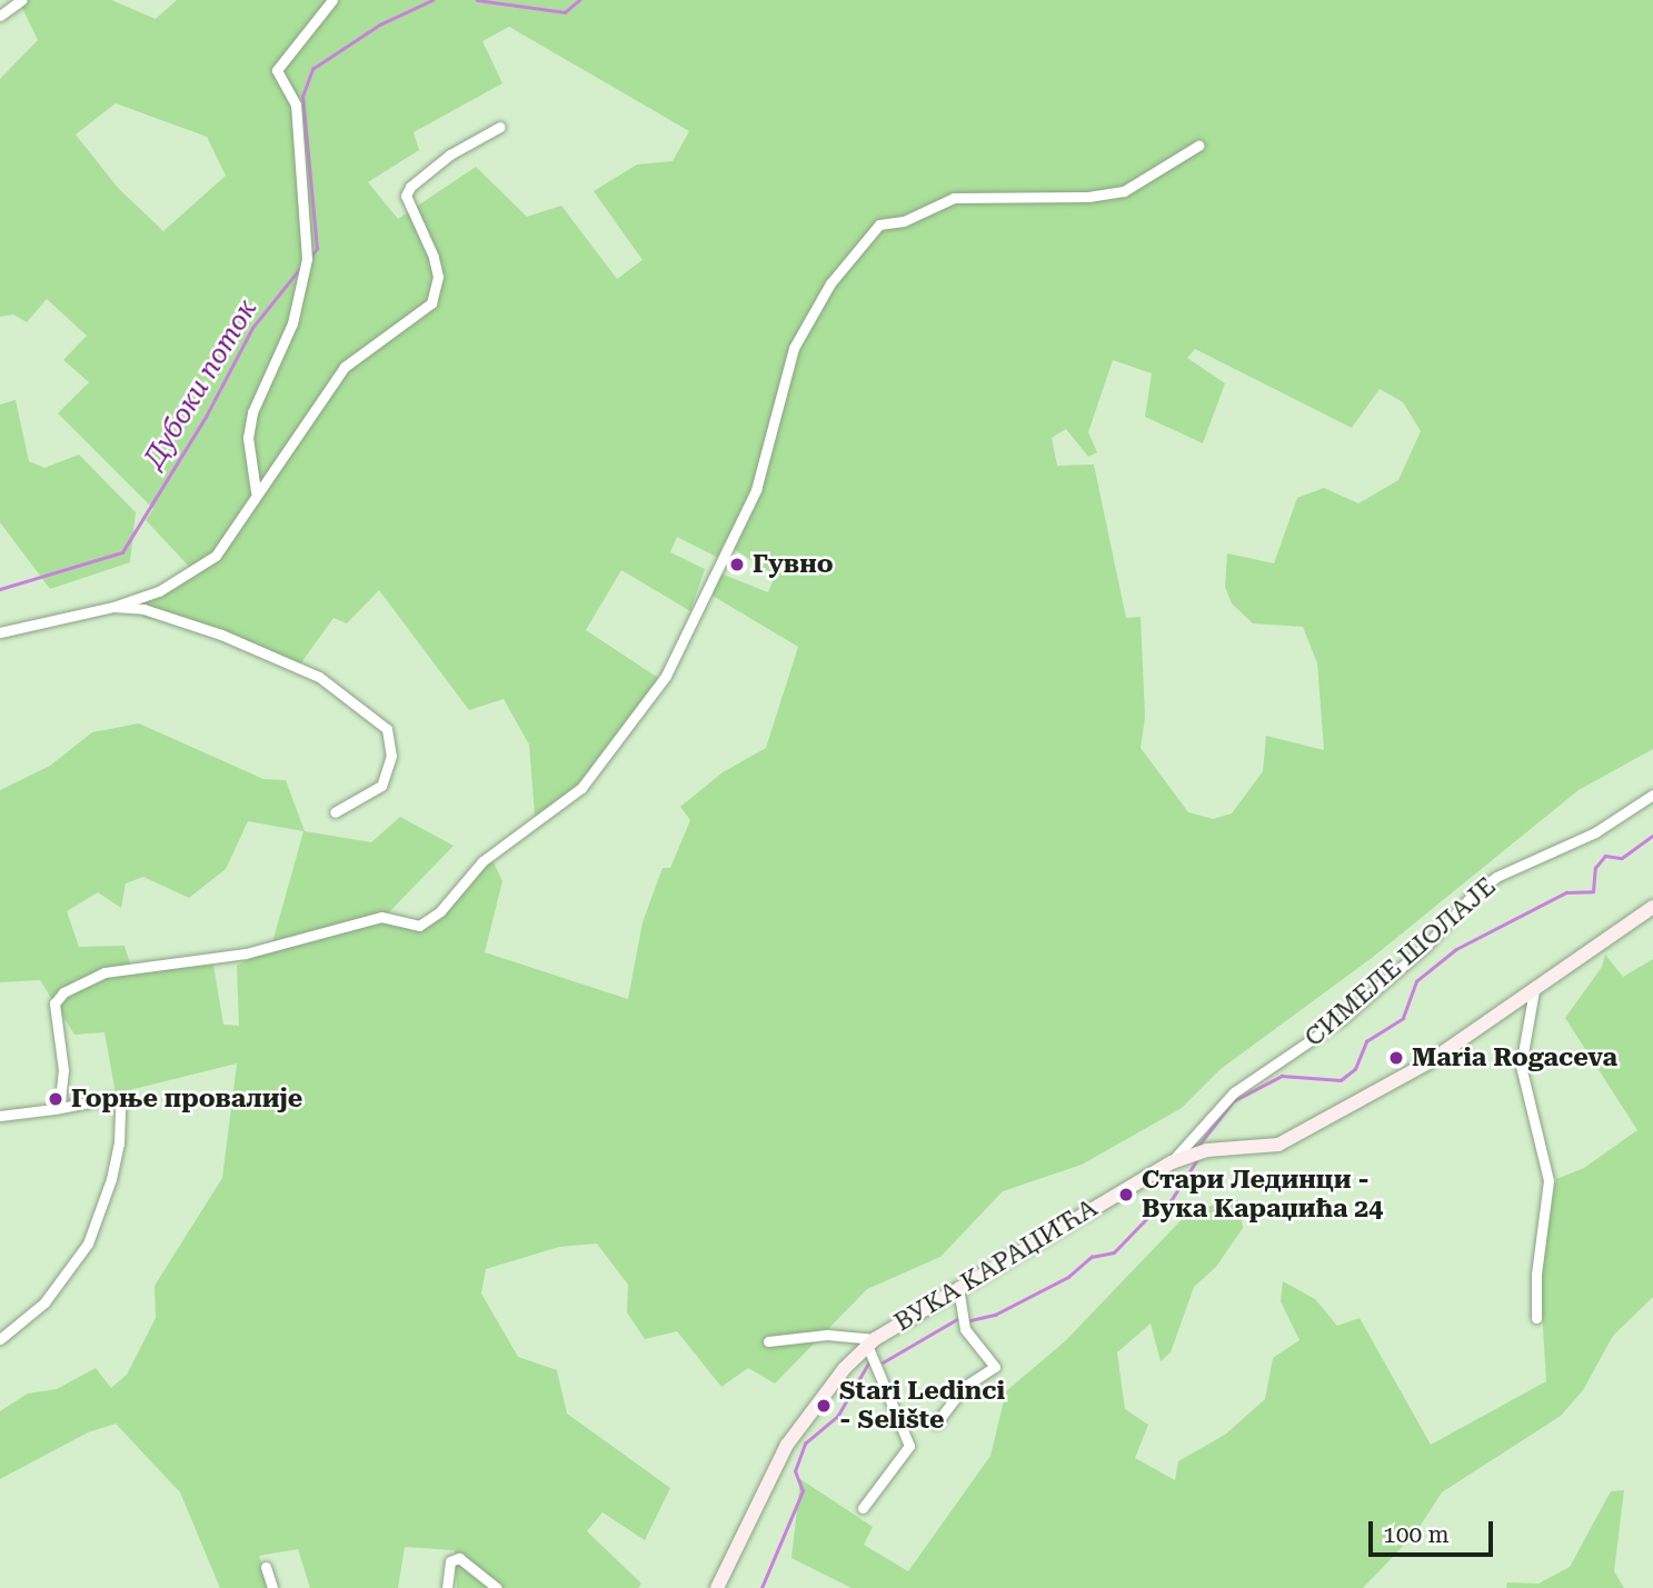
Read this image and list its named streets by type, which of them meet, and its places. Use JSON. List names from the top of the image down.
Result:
{
  "streets": {
    "street": ["СИМЕЛЕ ШОЛАЈЕ", "ВУКА КАРАЏИЋА"]
  },
  "crossings": [
    ["СИМЕЛЕ ШОЛАЈЕ", "ВУКА КАРАЏИЋА"]
  ],
  "water": ["Дубоки поток"],
  "places": [
    "Гувно",
    "Maria Rogaceva",
    "Горње провалије",
    "Стари Лединци - Вука Караџића 24",
    "Stari Ledinci - Selište"
  ],
  "scale_bar": "100 m"
}
